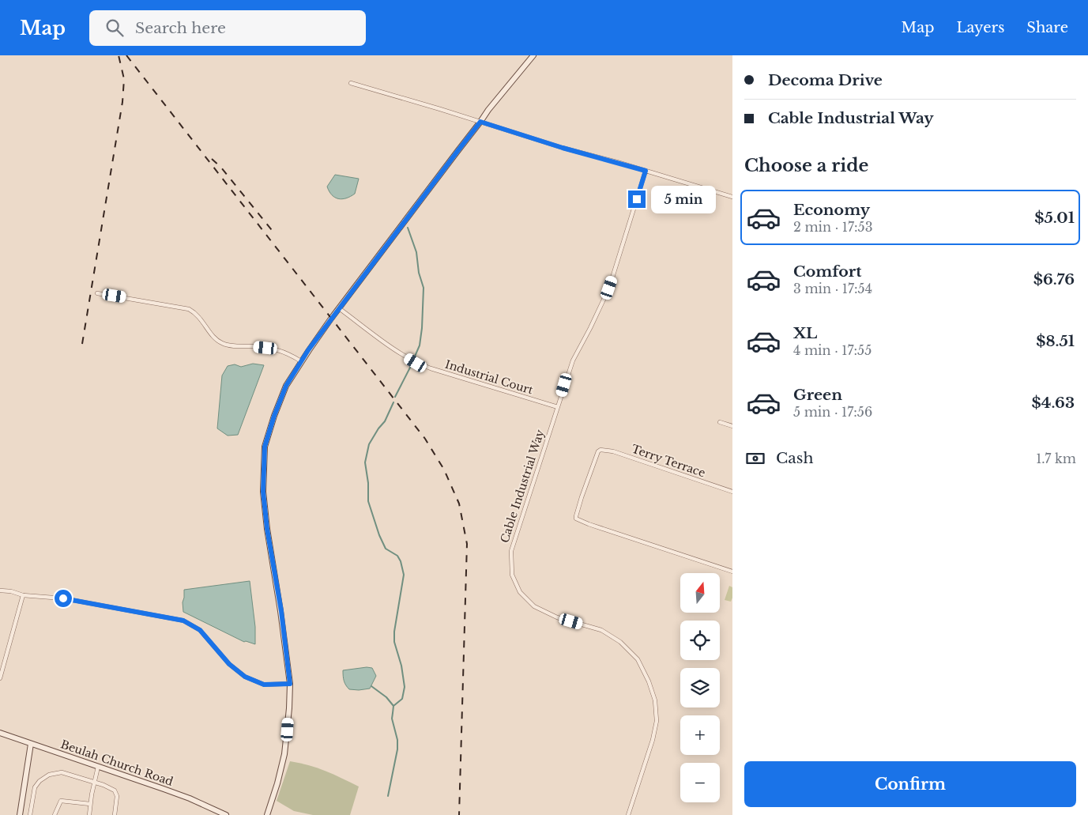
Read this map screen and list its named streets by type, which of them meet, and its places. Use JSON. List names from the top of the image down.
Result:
{
  "streets": {
    "main road": ["Beulah Church Road"],
    "street": ["Industrial Court", "Terry Terrace", "Cable Industrial Way"]
  },
  "crossings": [
    ["Industrial Court", "Cable Industrial Way"]
  ],
  "north": "top",
  "page": {
    "header": "Map",
    "search": "Search here",
    "nav": ["Map", "Layers", "Share"],
    "banner": ["Decoma Drive", "Cable Industrial Way"],
    "heading": "Choose a ride",
    "bubble": "5 min",
    "list": [
      {
        "name": "Economy",
        "note": "2 min · 17:53",
        "value": "$5.01"
      },
      {
        "name": "Comfort",
        "note": "3 min · 17:54",
        "value": "$6.76"
      },
      {
        "name": "XL",
        "note": "4 min · 17:55",
        "value": "$8.51"
      },
      {
        "name": "Green",
        "note": "5 min · 17:56",
        "value": "$4.63"
      }
    ],
    "pay": ["Cash", "1.7 km"],
    "map_buttons": ["+", "−"],
    "buttons": "Confirm"
  }
}
